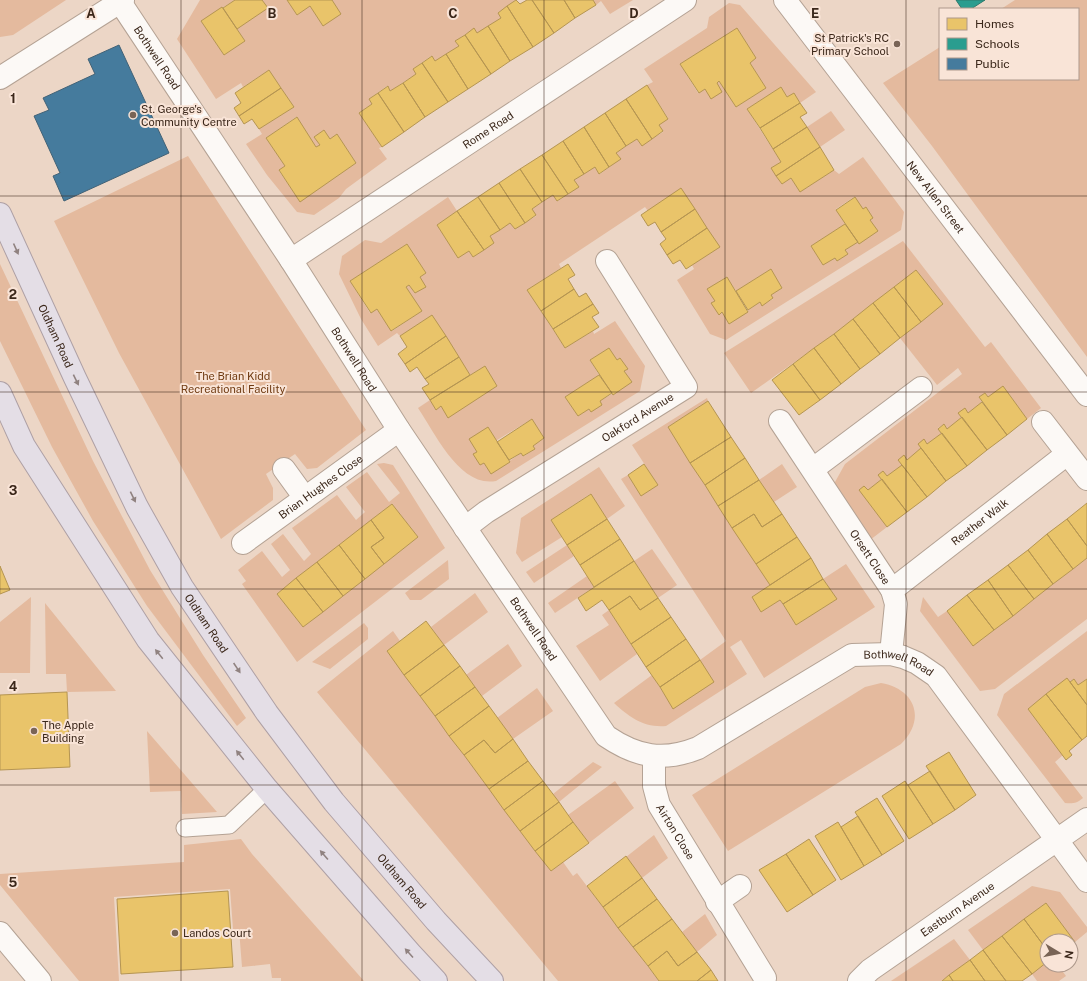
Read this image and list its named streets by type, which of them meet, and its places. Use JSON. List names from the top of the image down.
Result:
{
  "streets": {
    "highway": ["Oldham Road"],
    "street": [
      "Bothwell Road",
      "Rome Road",
      "New Allen Street",
      "Oakford Avenue",
      "Brian Hughes Close",
      "Reather Walk",
      "Orsett Close",
      "Airton Close",
      "Eastburn Avenue"
    ]
  },
  "crossings": [
    ["Bothwell Road", "Rome Road"],
    ["Bothwell Road", "Oakford Avenue"],
    ["Bothwell Road", "Brian Hughes Close"],
    ["Bothwell Road", "Orsett Close"],
    ["Bothwell Road", "Airton Close"],
    ["Bothwell Road", "Eastburn Avenue"],
    ["Reather Walk", "Orsett Close"]
  ],
  "parks": ["The Brian Kidd Recreational Facility"],
  "places": [
    "St Patrick's RC Primary School",
    "St. George's Community Centre",
    "The Apple Building",
    "Landos Court"
  ],
  "legend": ["Homes", "Schools", "Public"],
  "north": "right",
  "grid": {
    "columns": [
      "A",
      "B",
      "C",
      "D",
      "E"
    ],
    "rows": [
      "1",
      "2",
      "3",
      "4",
      "5"
    ]
  }
}
